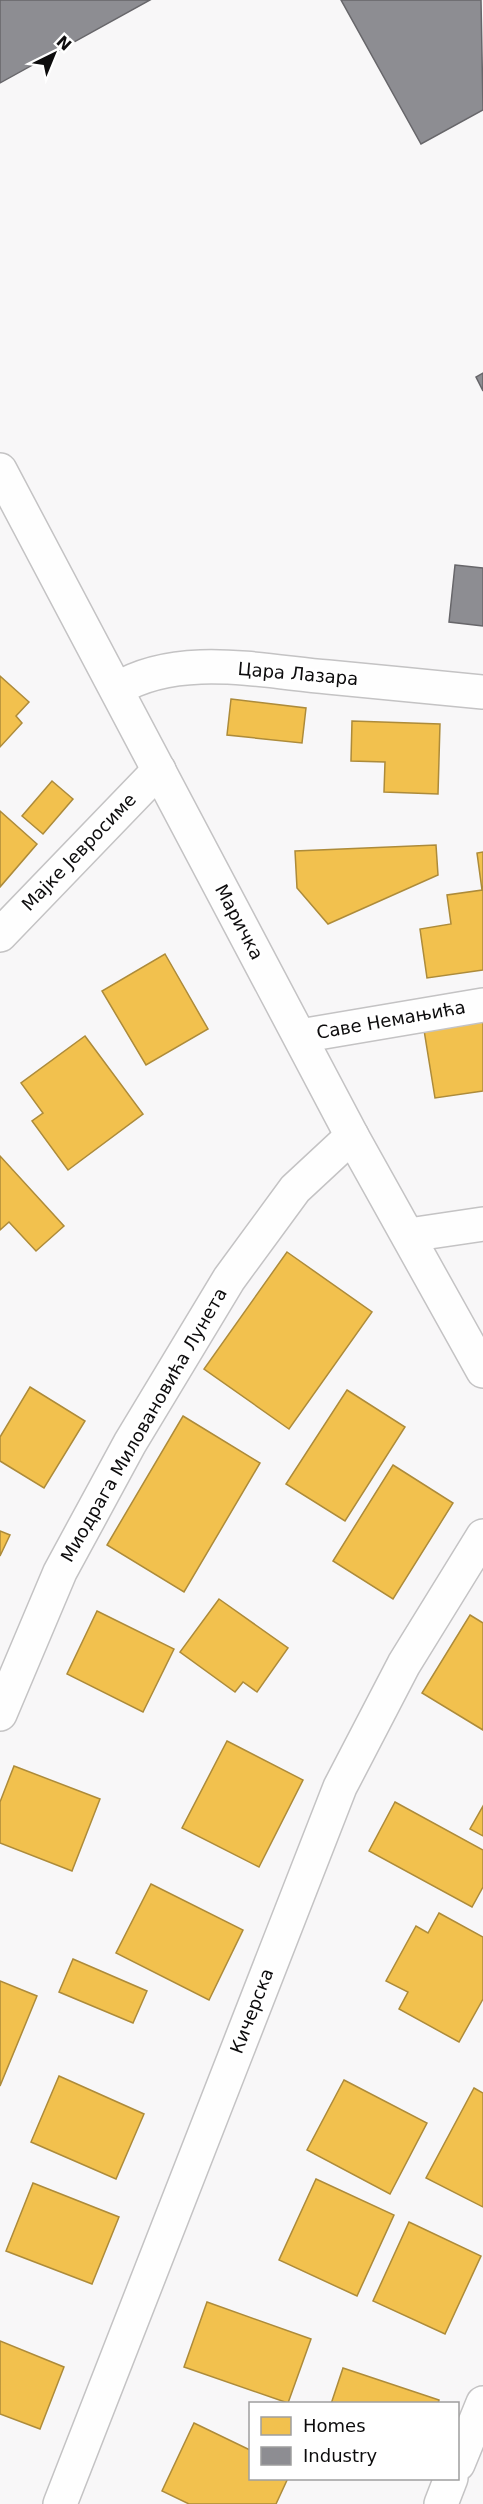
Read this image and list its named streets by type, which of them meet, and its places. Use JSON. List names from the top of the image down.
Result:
{
  "streets": {
    "street": [
      "Цара Лазара",
      "Мајке Јевросиме",
      "Маричка",
      "Саве Немањића",
      "Миодрага Миловановића Лунета",
      "Кичерска"
    ]
  },
  "crossings": [
    ["Цара Лазара", "Маричка"],
    ["Мајке Јевросиме", "Маричка"],
    ["Маричка", "Саве Немањића"],
    ["Маричка", "Миодрага Миловановића Лунета"]
  ],
  "legend": ["Homes", "Industry"],
  "north": "top right"
}
